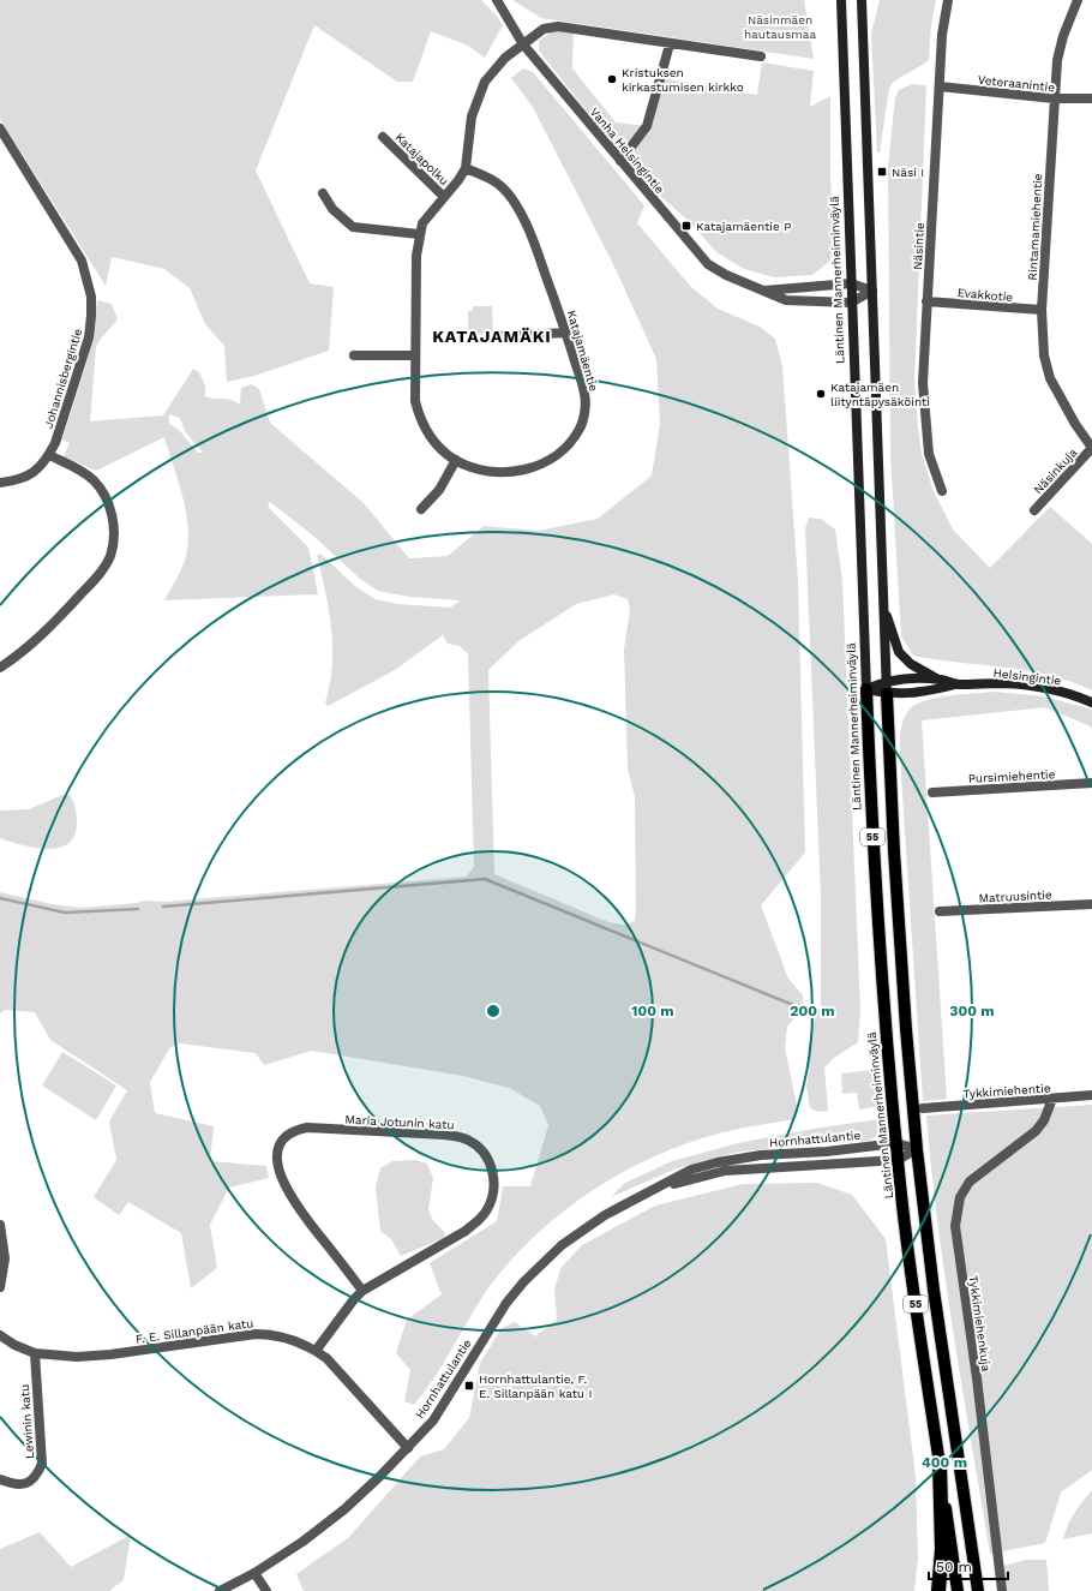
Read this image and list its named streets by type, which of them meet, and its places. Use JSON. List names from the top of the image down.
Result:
{
  "streets": {
    "main road": ["Läntinen Mannerheiminväylä", "Helsingintie", "55"],
    "street": [
      "Veteraanintie",
      "Vanha Helsingintie",
      "Katajapolku",
      "Rintamamiehentie",
      "Näsintie",
      "Evakkotie",
      "Katajamäentie",
      "Johannisbergintie",
      "Näsinkuja",
      "Pursimiehentie",
      "Matruusintie",
      "Tykkimiehentie",
      "Maria Jotunin katu",
      "Hornhattulantie",
      "Tykkimiehenkuja",
      "F. E. Sillanpään katu",
      "Lewinin katu"
    ]
  },
  "crossings": [
    ["Veteraanintie", "Rintamamiehentie"],
    ["Veteraanintie", "Näsintie"],
    ["Vanha Helsingintie", "Läntinen Mannerheiminväylä"],
    ["Vanha Helsingintie", "Katajamäentie"],
    ["Katajapolku", "Katajamäentie"],
    ["Rintamamiehentie", "Evakkotie"],
    ["Rintamamiehentie", "Näsinkuja"],
    ["Näsintie", "Evakkotie"],
    ["Läntinen Mannerheiminväylä", "Helsingintie"],
    ["Läntinen Mannerheiminväylä", "Hornhattulantie"],
    ["Helsingintie", "55"],
    ["55", "Hornhattulantie"],
    ["Tykkimiehentie", "Tykkimiehenkuja"],
    ["Maria Jotunin katu", "F. E. Sillanpään katu"],
    ["Hornhattulantie", "F. E. Sillanpään katu"],
    ["F. E. Sillanpään katu", "Lewinin katu"]
  ],
  "districts": ["KATAJAMÄKI"],
  "parks": ["Näsinmäen hautausmaa"],
  "places": {
    "other": ["Kristuksen kirkastumisen kirkko", "Katajamäen liityntäpysäköinti"],
    "transit": ["Näsi I", "Katajamäentie P", "Hornhattulantie, F. E. Sillanpään katu I"]
  },
  "scale_bar": "50 m",
  "rings": [
    "100 m",
    "200 m",
    "300 m",
    "400 m"
  ]
}
